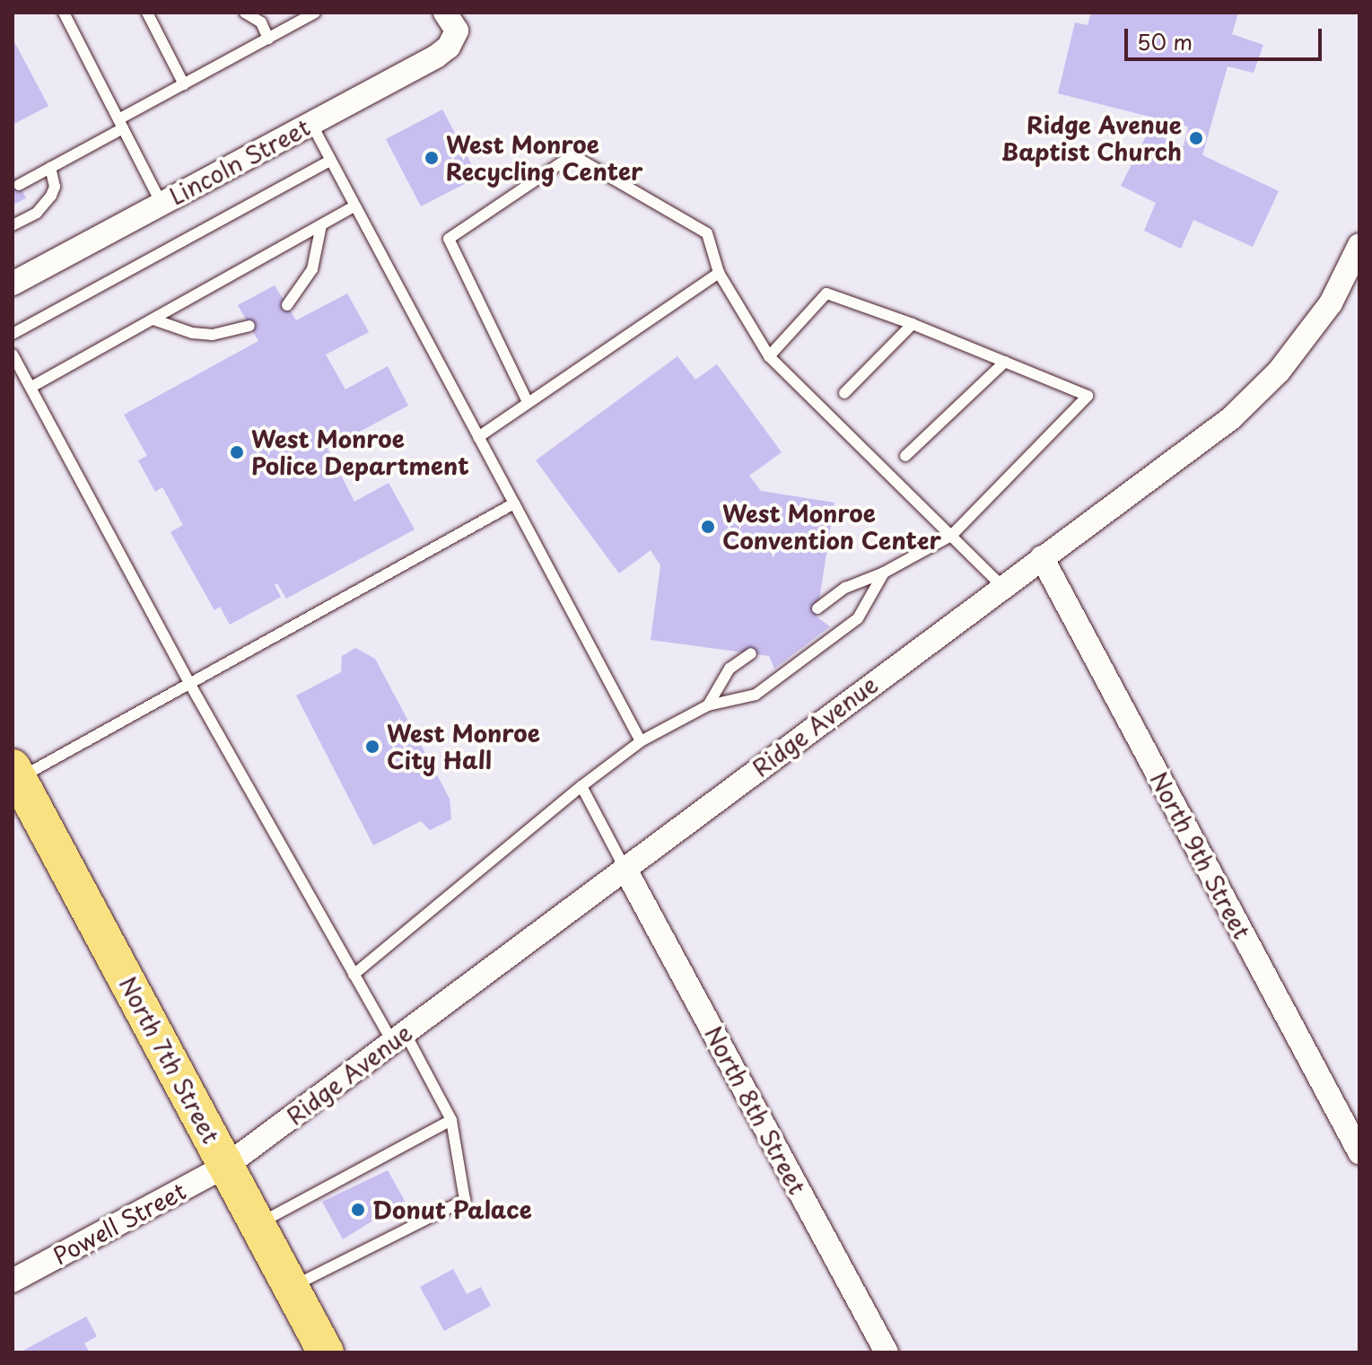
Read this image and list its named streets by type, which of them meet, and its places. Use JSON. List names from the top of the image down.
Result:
{
  "streets": {
    "main road": ["North 7th Street"],
    "street": [
      "Lincoln Street",
      "Ridge Avenue",
      "North 9th Street",
      "North 8th Street",
      "Powell Street"
    ]
  },
  "crossings": [
    ["Ridge Avenue", "North 9th Street"],
    ["Ridge Avenue", "North 7th Street"],
    ["Ridge Avenue", "North 8th Street"],
    ["Ridge Avenue", "Powell Street"],
    ["North 7th Street", "Powell Street"]
  ],
  "places": [
    "Ridge Avenue Baptist Church",
    "West Monroe Recycling Center",
    "West Monroe Police Department",
    "West Monroe Convention Center",
    "West Monroe City Hall",
    "Donut Palace"
  ],
  "scale_bar": "50 m"
}
